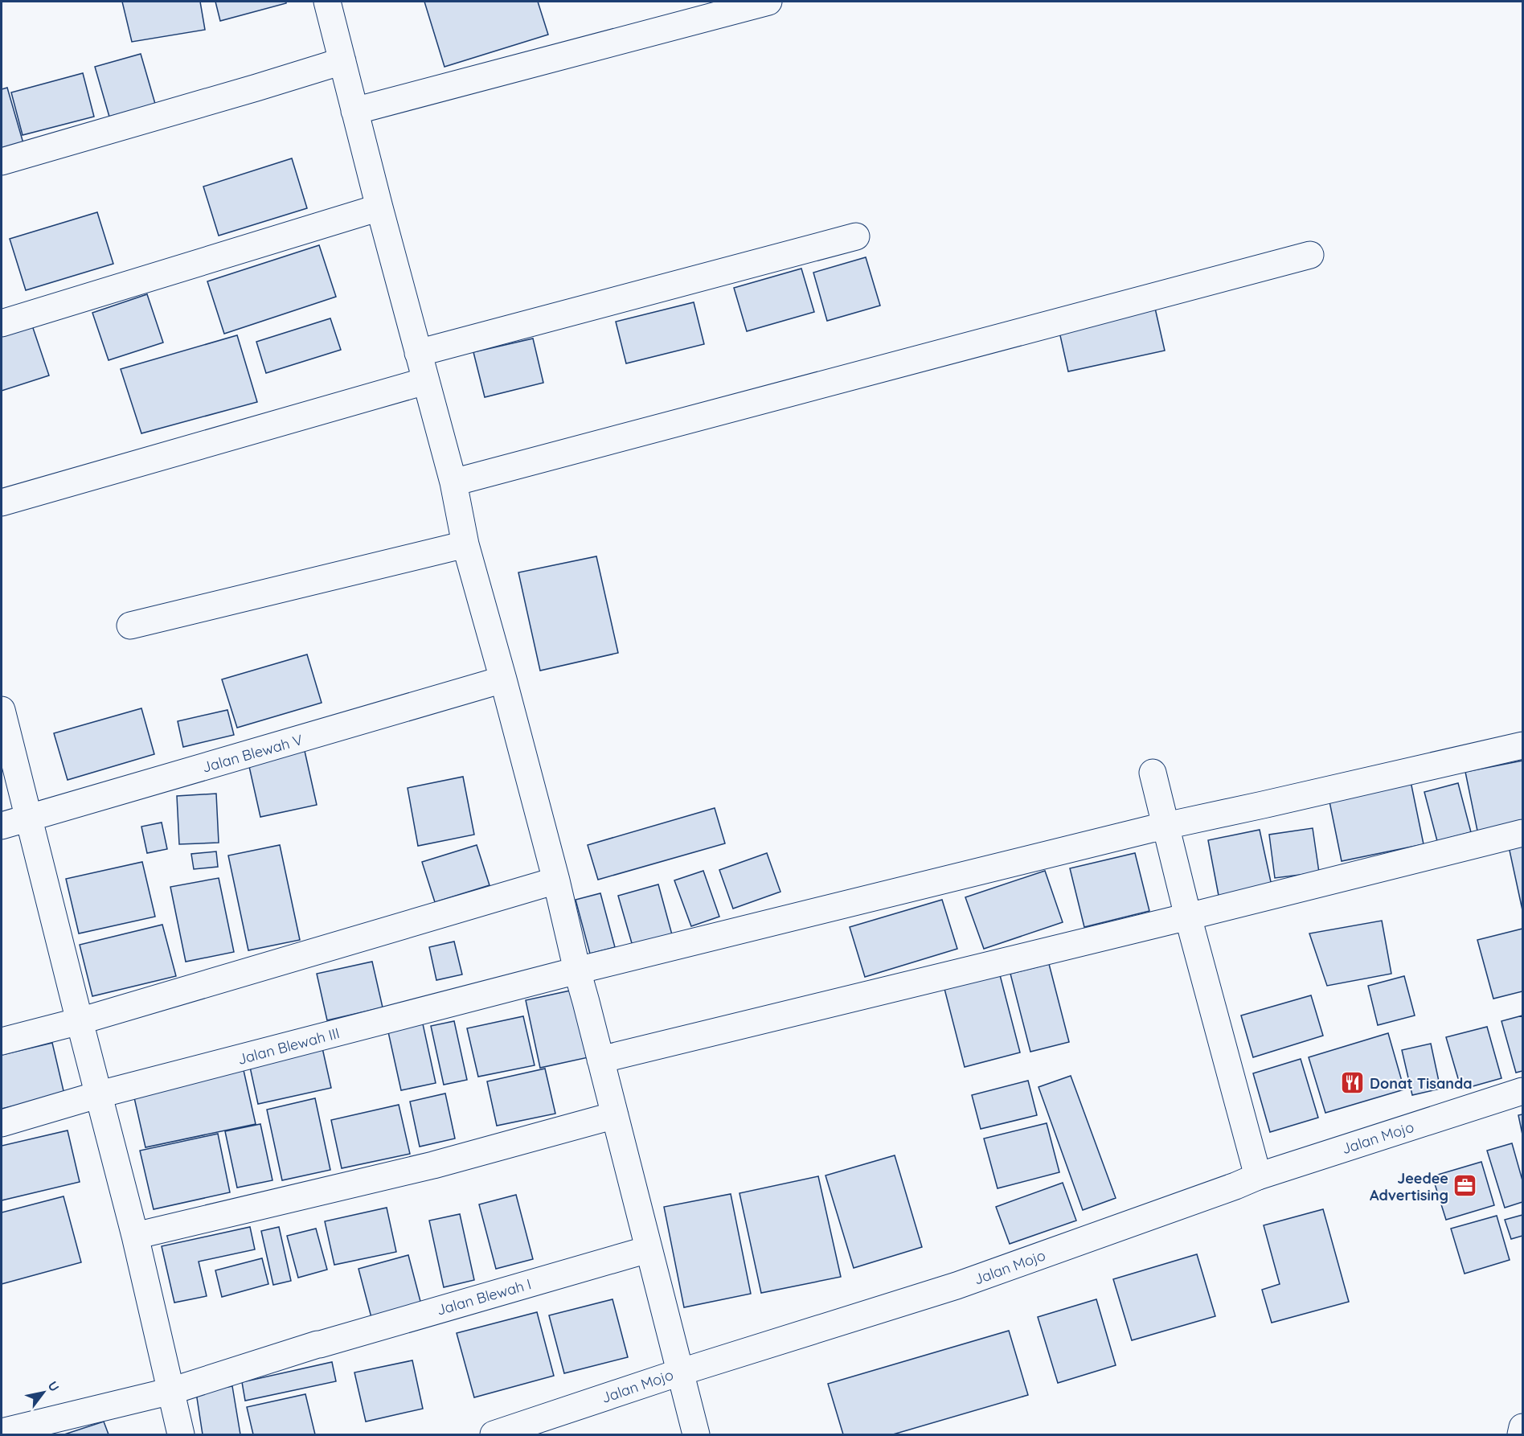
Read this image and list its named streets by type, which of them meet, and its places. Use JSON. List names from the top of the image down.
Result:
{
  "streets": {
    "street": [
      "Jalan Blewah V",
      "Jalan Blewah III",
      "Jalan Mojo",
      "Jalan Blewah I"
    ]
  },
  "places": {
    "restaurant": ["Donat Tisanda"],
    "office": ["Jeedee Advertising"]
  },
  "north": "top right"
}
